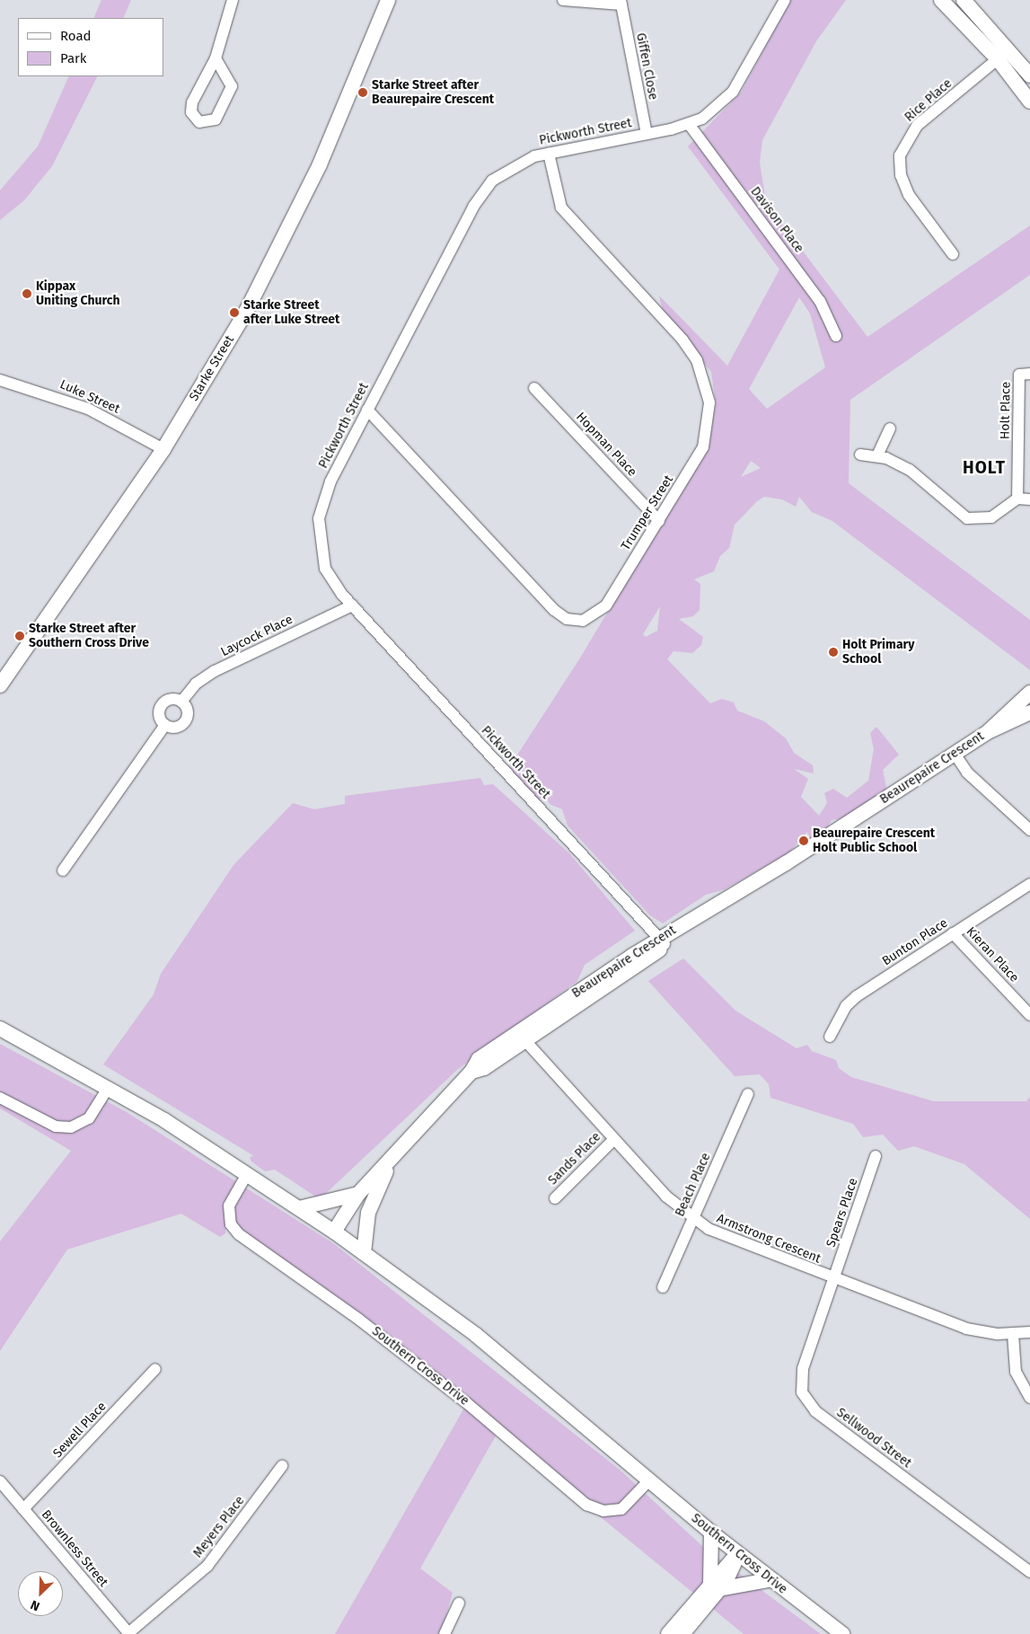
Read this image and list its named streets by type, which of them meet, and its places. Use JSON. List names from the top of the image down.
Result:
{
  "streets": {
    "street": [
      "Giffen Close",
      "Rice Place",
      "Pickworth Street",
      "Davison Place",
      "Starke Street",
      "Luke Street",
      "Holt Place",
      "Hopman Place",
      "Trumper Street",
      "Laycock Place",
      "Beaurepaire Crescent",
      "Bunton Place",
      "Kieran Place",
      "Sands Place",
      "Beach Place",
      "Spears Place",
      "Armstrong Crescent",
      "Southern Cross Drive",
      "Sewell Place",
      "Sellwood Street",
      "Meyers Place",
      "Brownless Street"
    ]
  },
  "crossings": [
    ["Giffen Close", "Pickworth Street"],
    ["Pickworth Street", "Davison Place"],
    ["Pickworth Street", "Trumper Street"],
    ["Pickworth Street", "Laycock Place"],
    ["Pickworth Street", "Beaurepaire Crescent"],
    ["Starke Street", "Luke Street"],
    ["Hopman Place", "Trumper Street"],
    ["Beaurepaire Crescent", "Armstrong Crescent"],
    ["Beaurepaire Crescent", "Southern Cross Drive"],
    ["Bunton Place", "Kieran Place"],
    ["Sands Place", "Armstrong Crescent"],
    ["Beach Place", "Armstrong Crescent"],
    ["Spears Place", "Armstrong Crescent"],
    ["Spears Place", "Sellwood Street"],
    ["Armstrong Crescent", "Sellwood Street"],
    ["Sewell Place", "Brownless Street"],
    ["Meyers Place", "Brownless Street"]
  ],
  "districts": ["HOLT"],
  "places": [
    "Starke Street after Beaurepaire Crescent",
    "Kippax Uniting Church",
    "Starke Street after Luke Street",
    "Starke Street after Southern Cross Drive",
    "Holt Primary School",
    "Beaurepaire Crescent Holt Public School"
  ],
  "legend": ["Road", "Park"],
  "north": "bottom left"
}
